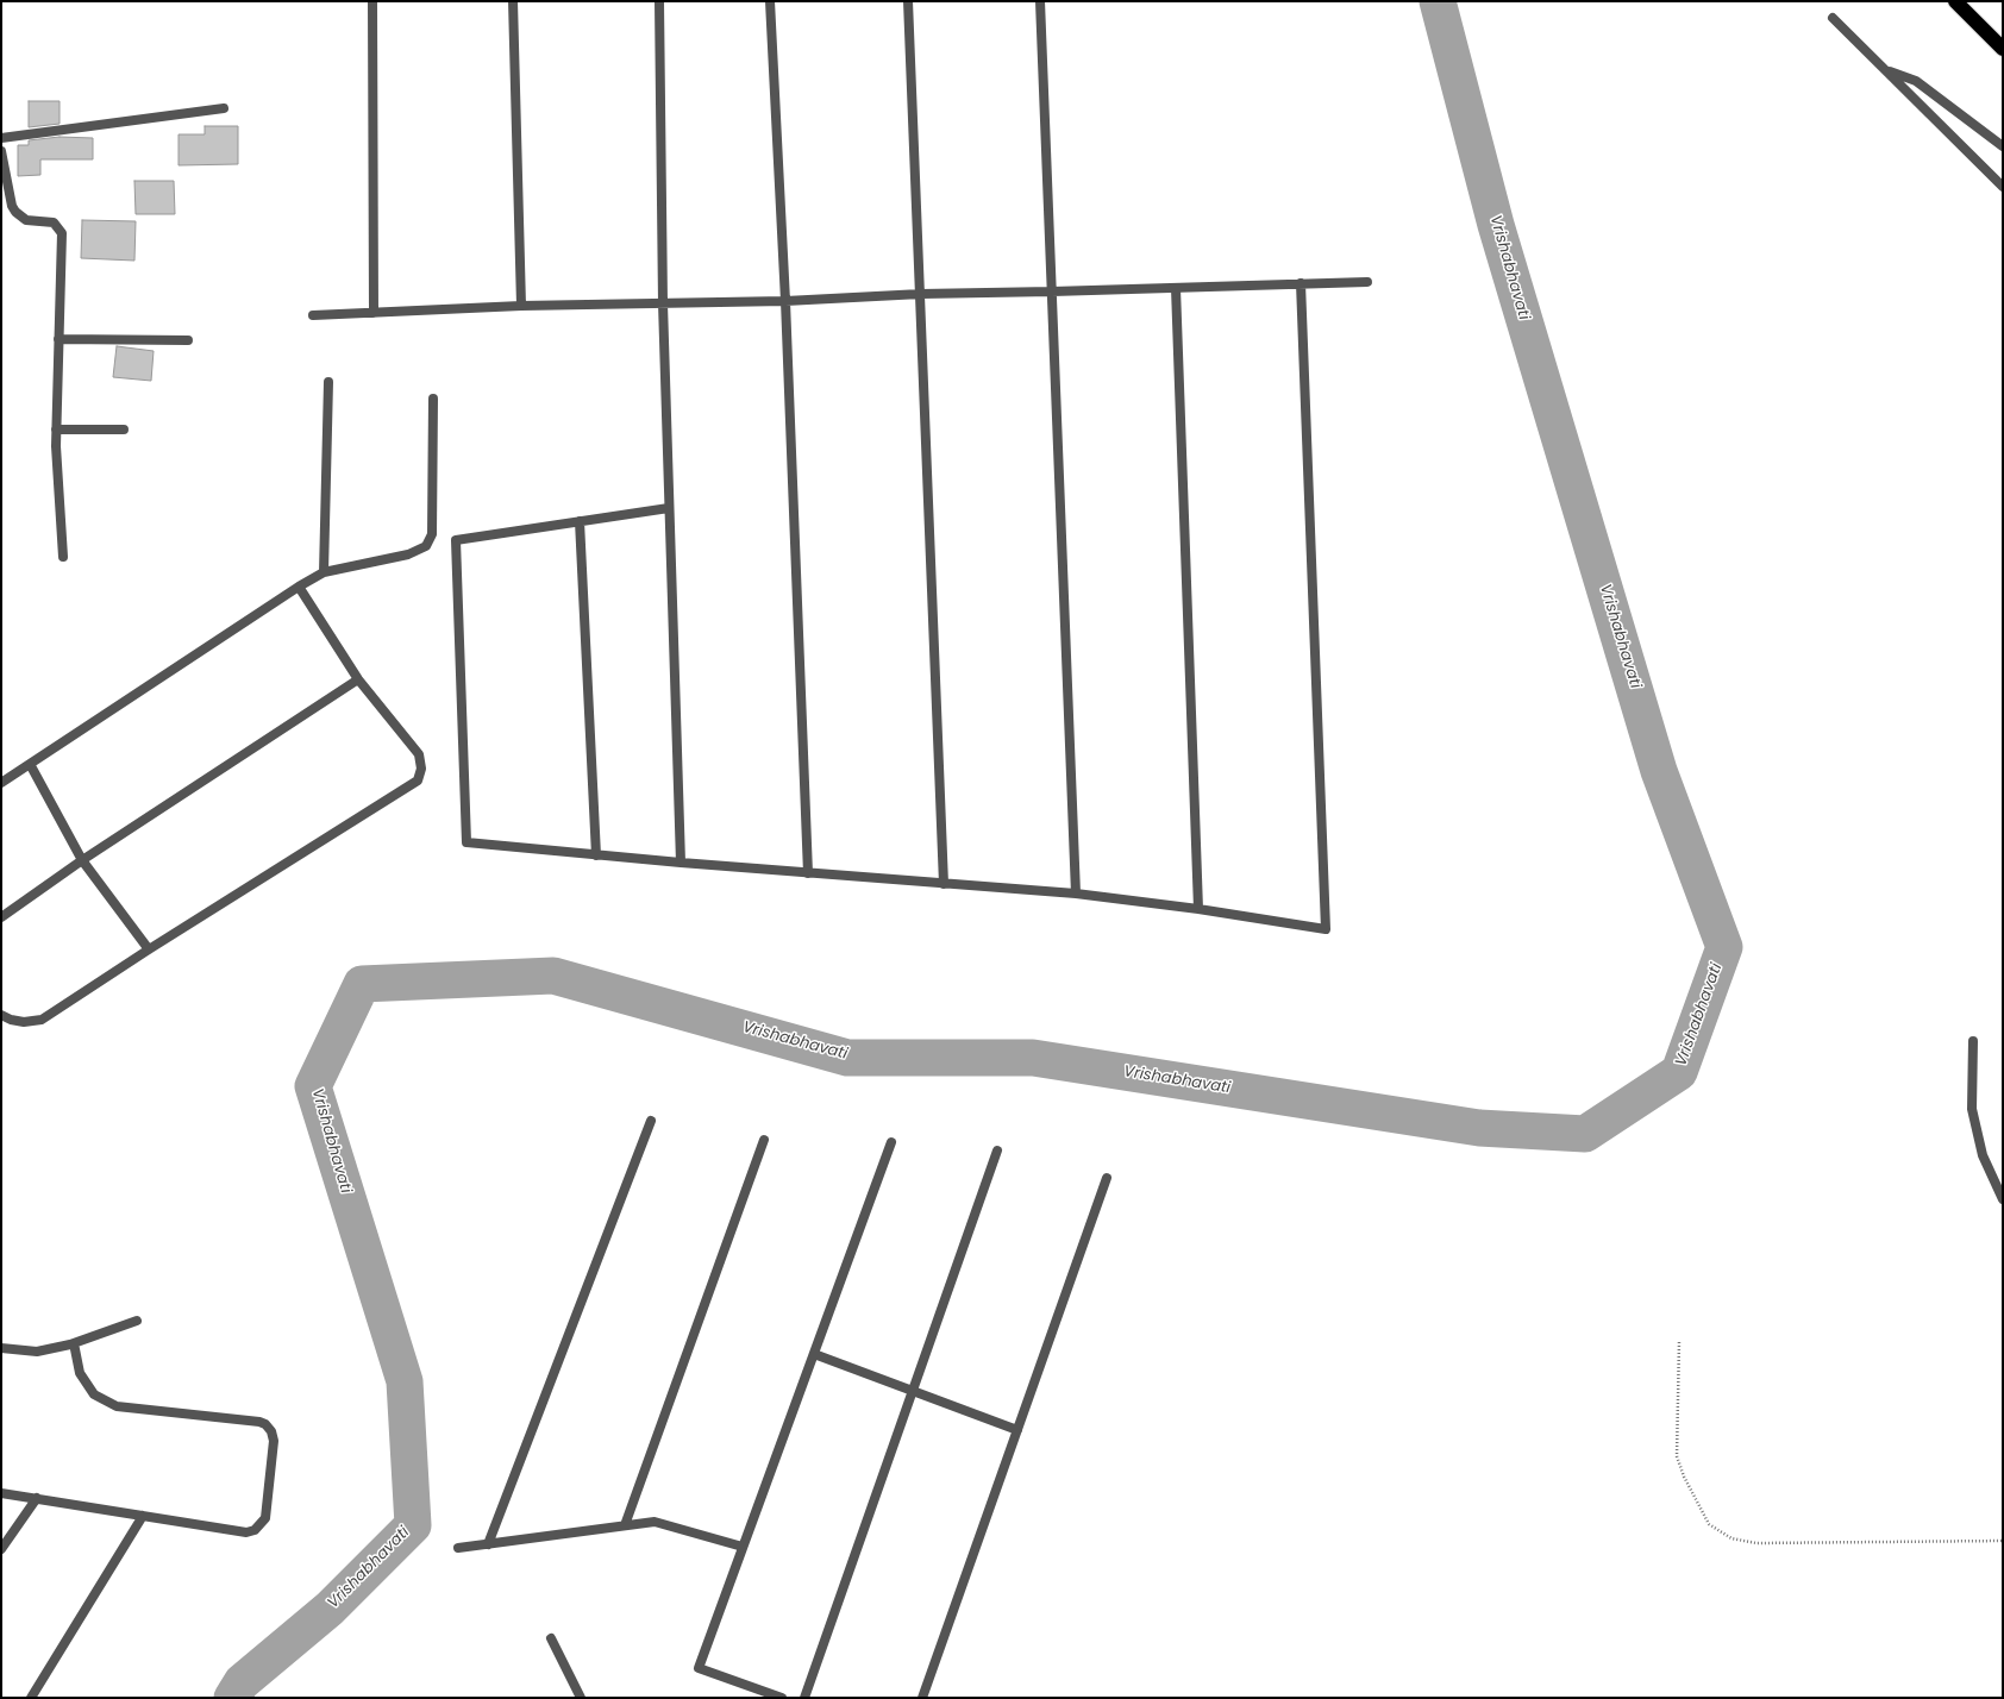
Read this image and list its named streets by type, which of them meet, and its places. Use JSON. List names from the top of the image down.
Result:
{
  "water": ["Vrishabhavati"]
}
